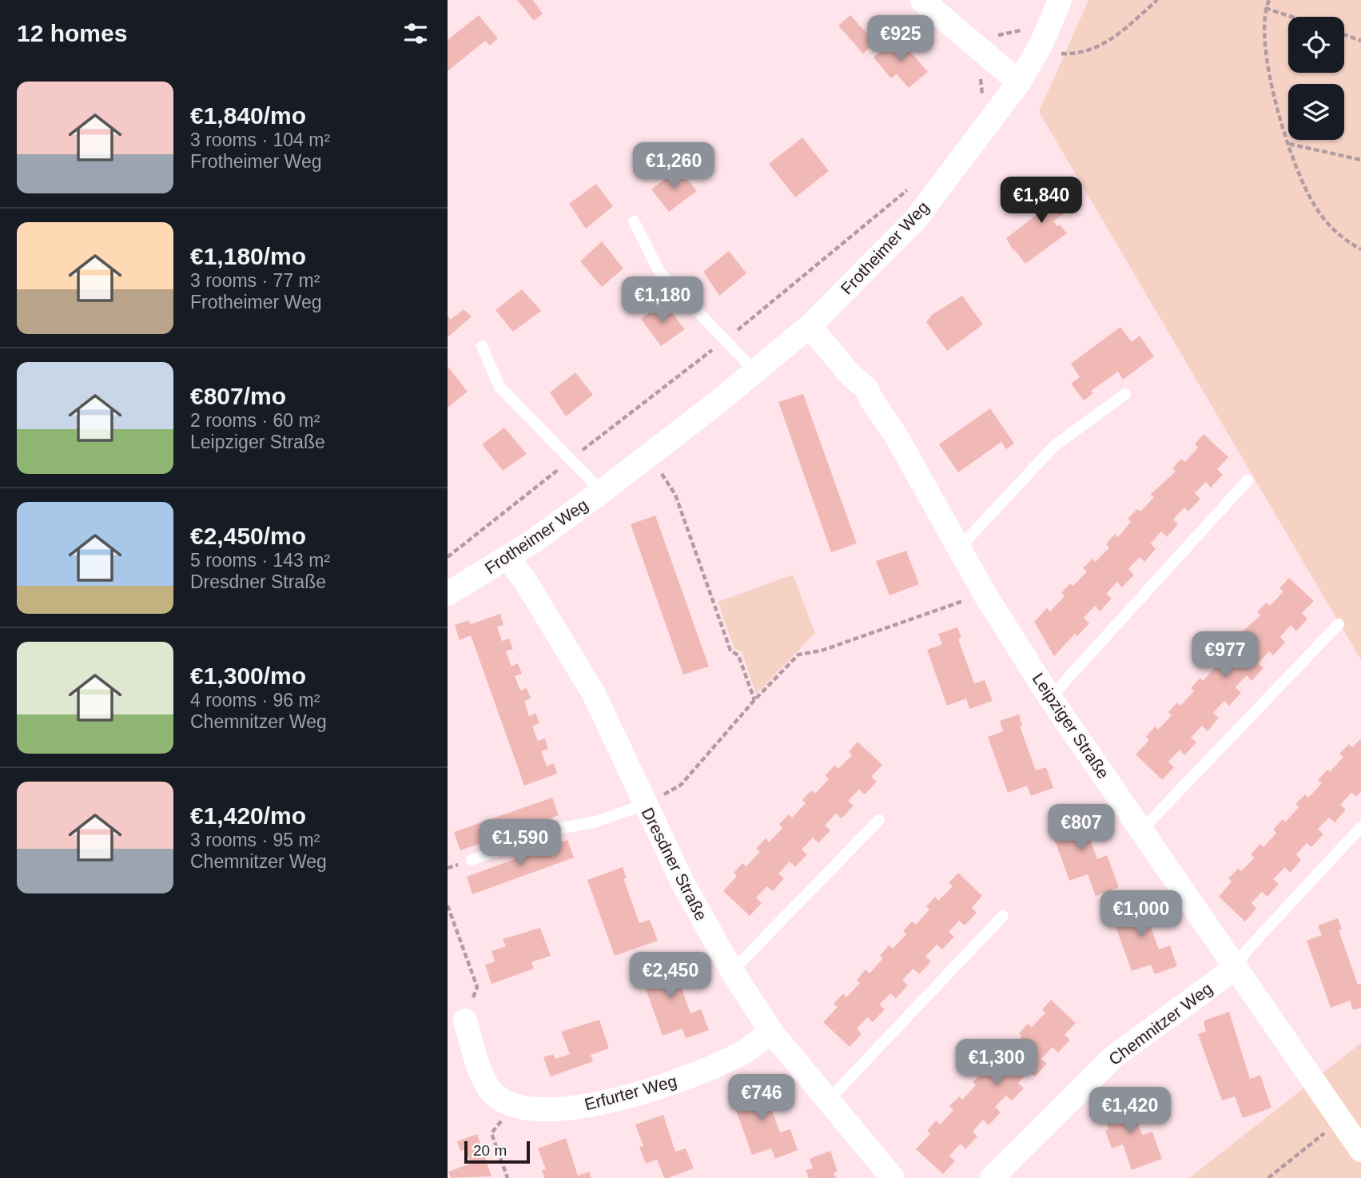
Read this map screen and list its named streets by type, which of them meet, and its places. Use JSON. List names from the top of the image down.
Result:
{
  "streets": {
    "street": [
      "Frotheimer Weg",
      "Leipziger Straße",
      "Dresdner Straße",
      "Chemnitzer Weg",
      "Erfurter Weg"
    ]
  },
  "crossings": [
    ["Frotheimer Weg", "Leipziger Straße"],
    ["Frotheimer Weg", "Dresdner Straße"],
    ["Leipziger Straße", "Chemnitzer Weg"],
    ["Dresdner Straße", "Erfurter Weg"]
  ],
  "scale_bar": "20 m",
  "page": {
    "heading": "12 homes",
    "price": [
      "€925",
      "€1,260",
      "€1,840",
      "€1,180",
      "€977",
      "€807",
      "€1,590",
      "€1,000",
      "€2,450",
      "€1,300",
      "€746",
      "€1,420"
    ],
    "list": [
      {
        "name": "€1,840/mo",
        "note": "3 rooms · 104 m² · Frotheimer Weg"
      },
      {
        "name": "€1,180/mo",
        "note": "3 rooms · 77 m² · Frotheimer Weg"
      },
      {
        "name": "€807/mo",
        "note": "2 rooms · 60 m² · Leipziger Straße"
      },
      {
        "name": "€2,450/mo",
        "note": "5 rooms · 143 m² · Dresdner Straße"
      },
      {
        "name": "€1,300/mo",
        "note": "4 rooms · 96 m² · Chemnitzer Weg"
      },
      {
        "name": "€1,420/mo",
        "note": "3 rooms · 95 m² · Chemnitzer Weg"
      }
    ],
    "scale": "20 m"
  }
}
